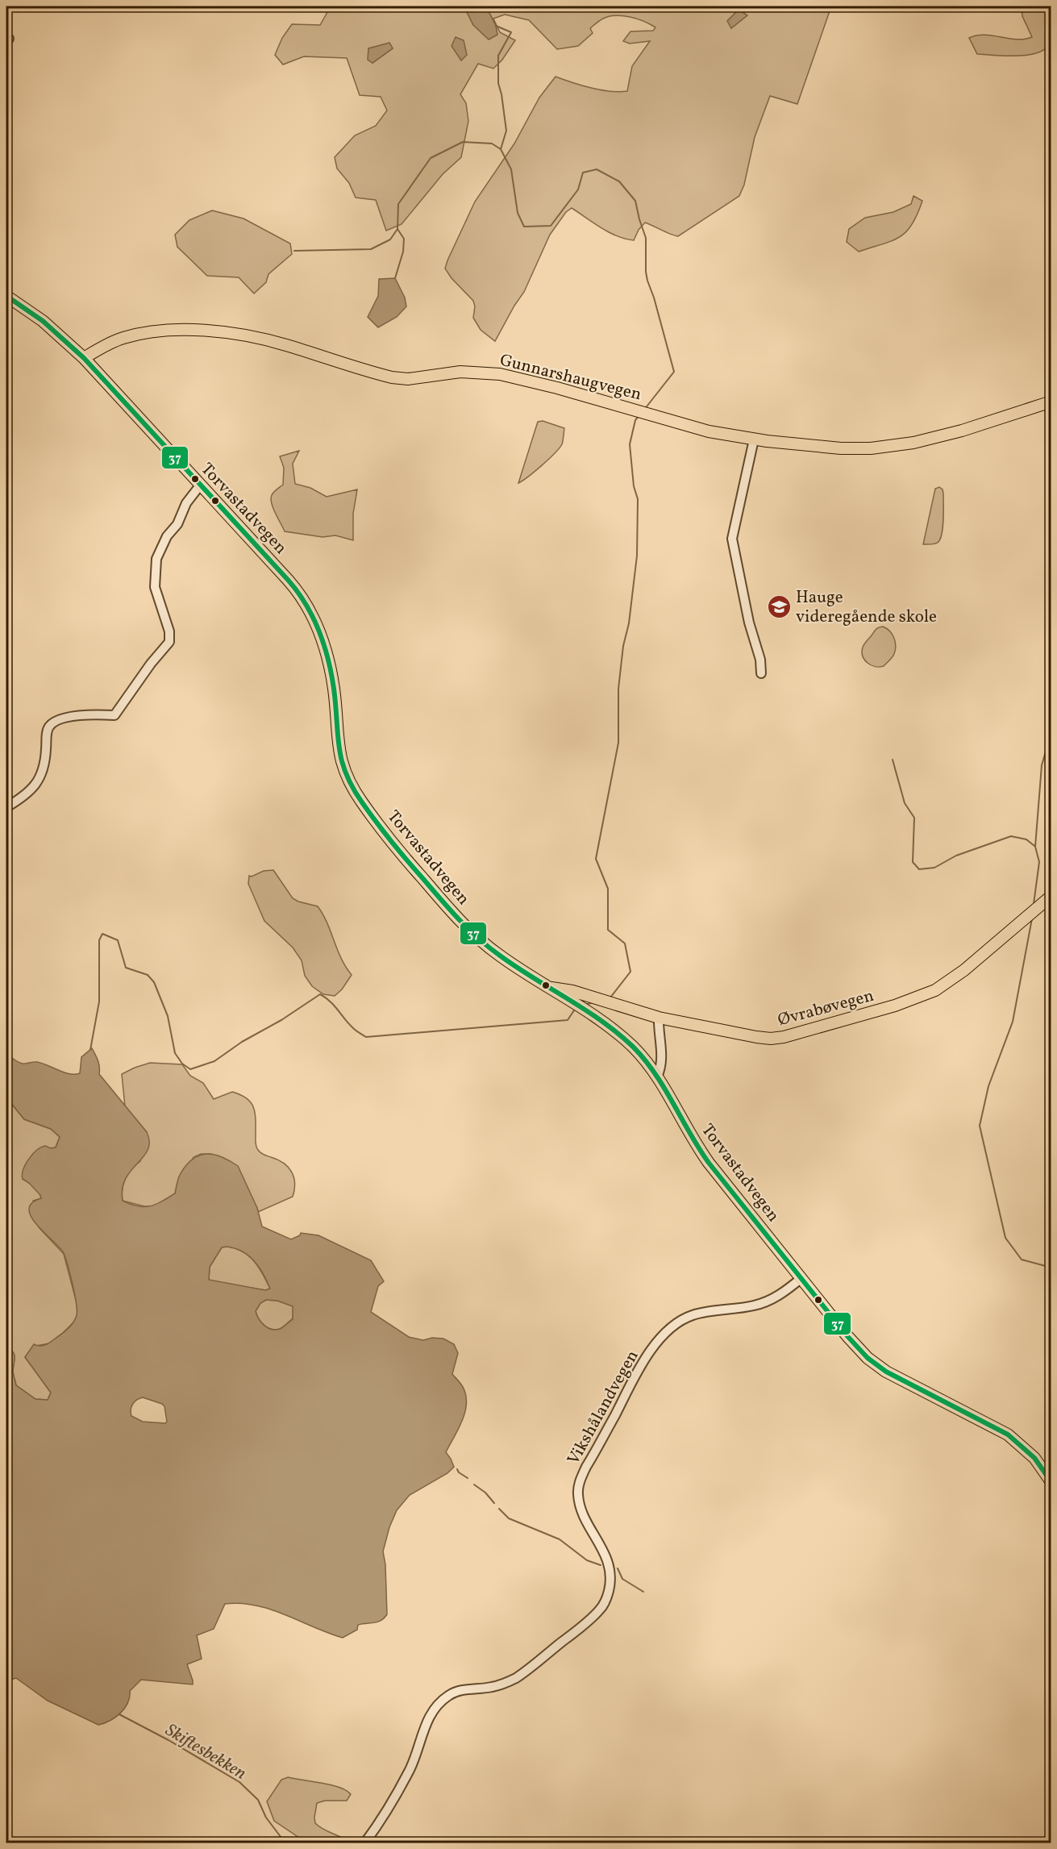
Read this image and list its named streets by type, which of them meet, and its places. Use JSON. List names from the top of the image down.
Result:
{
  "streets": {
    "main road": ["Gunnarshaugvegen", "Torvastadvegen", "Øvrabøvegen"],
    "street": ["Vikshålandvegen"]
  },
  "crossings": [
    ["Gunnarshaugvegen", "Torvastadvegen"],
    ["Torvastadvegen", "Øvrabøvegen"],
    ["Torvastadvegen", "Vikshålandvegen"]
  ],
  "water": ["Skiftesbekken"],
  "places": {
    "school or university": ["Hauge videregående skole"]
  },
  "lines": ["transit line 37"]
}
